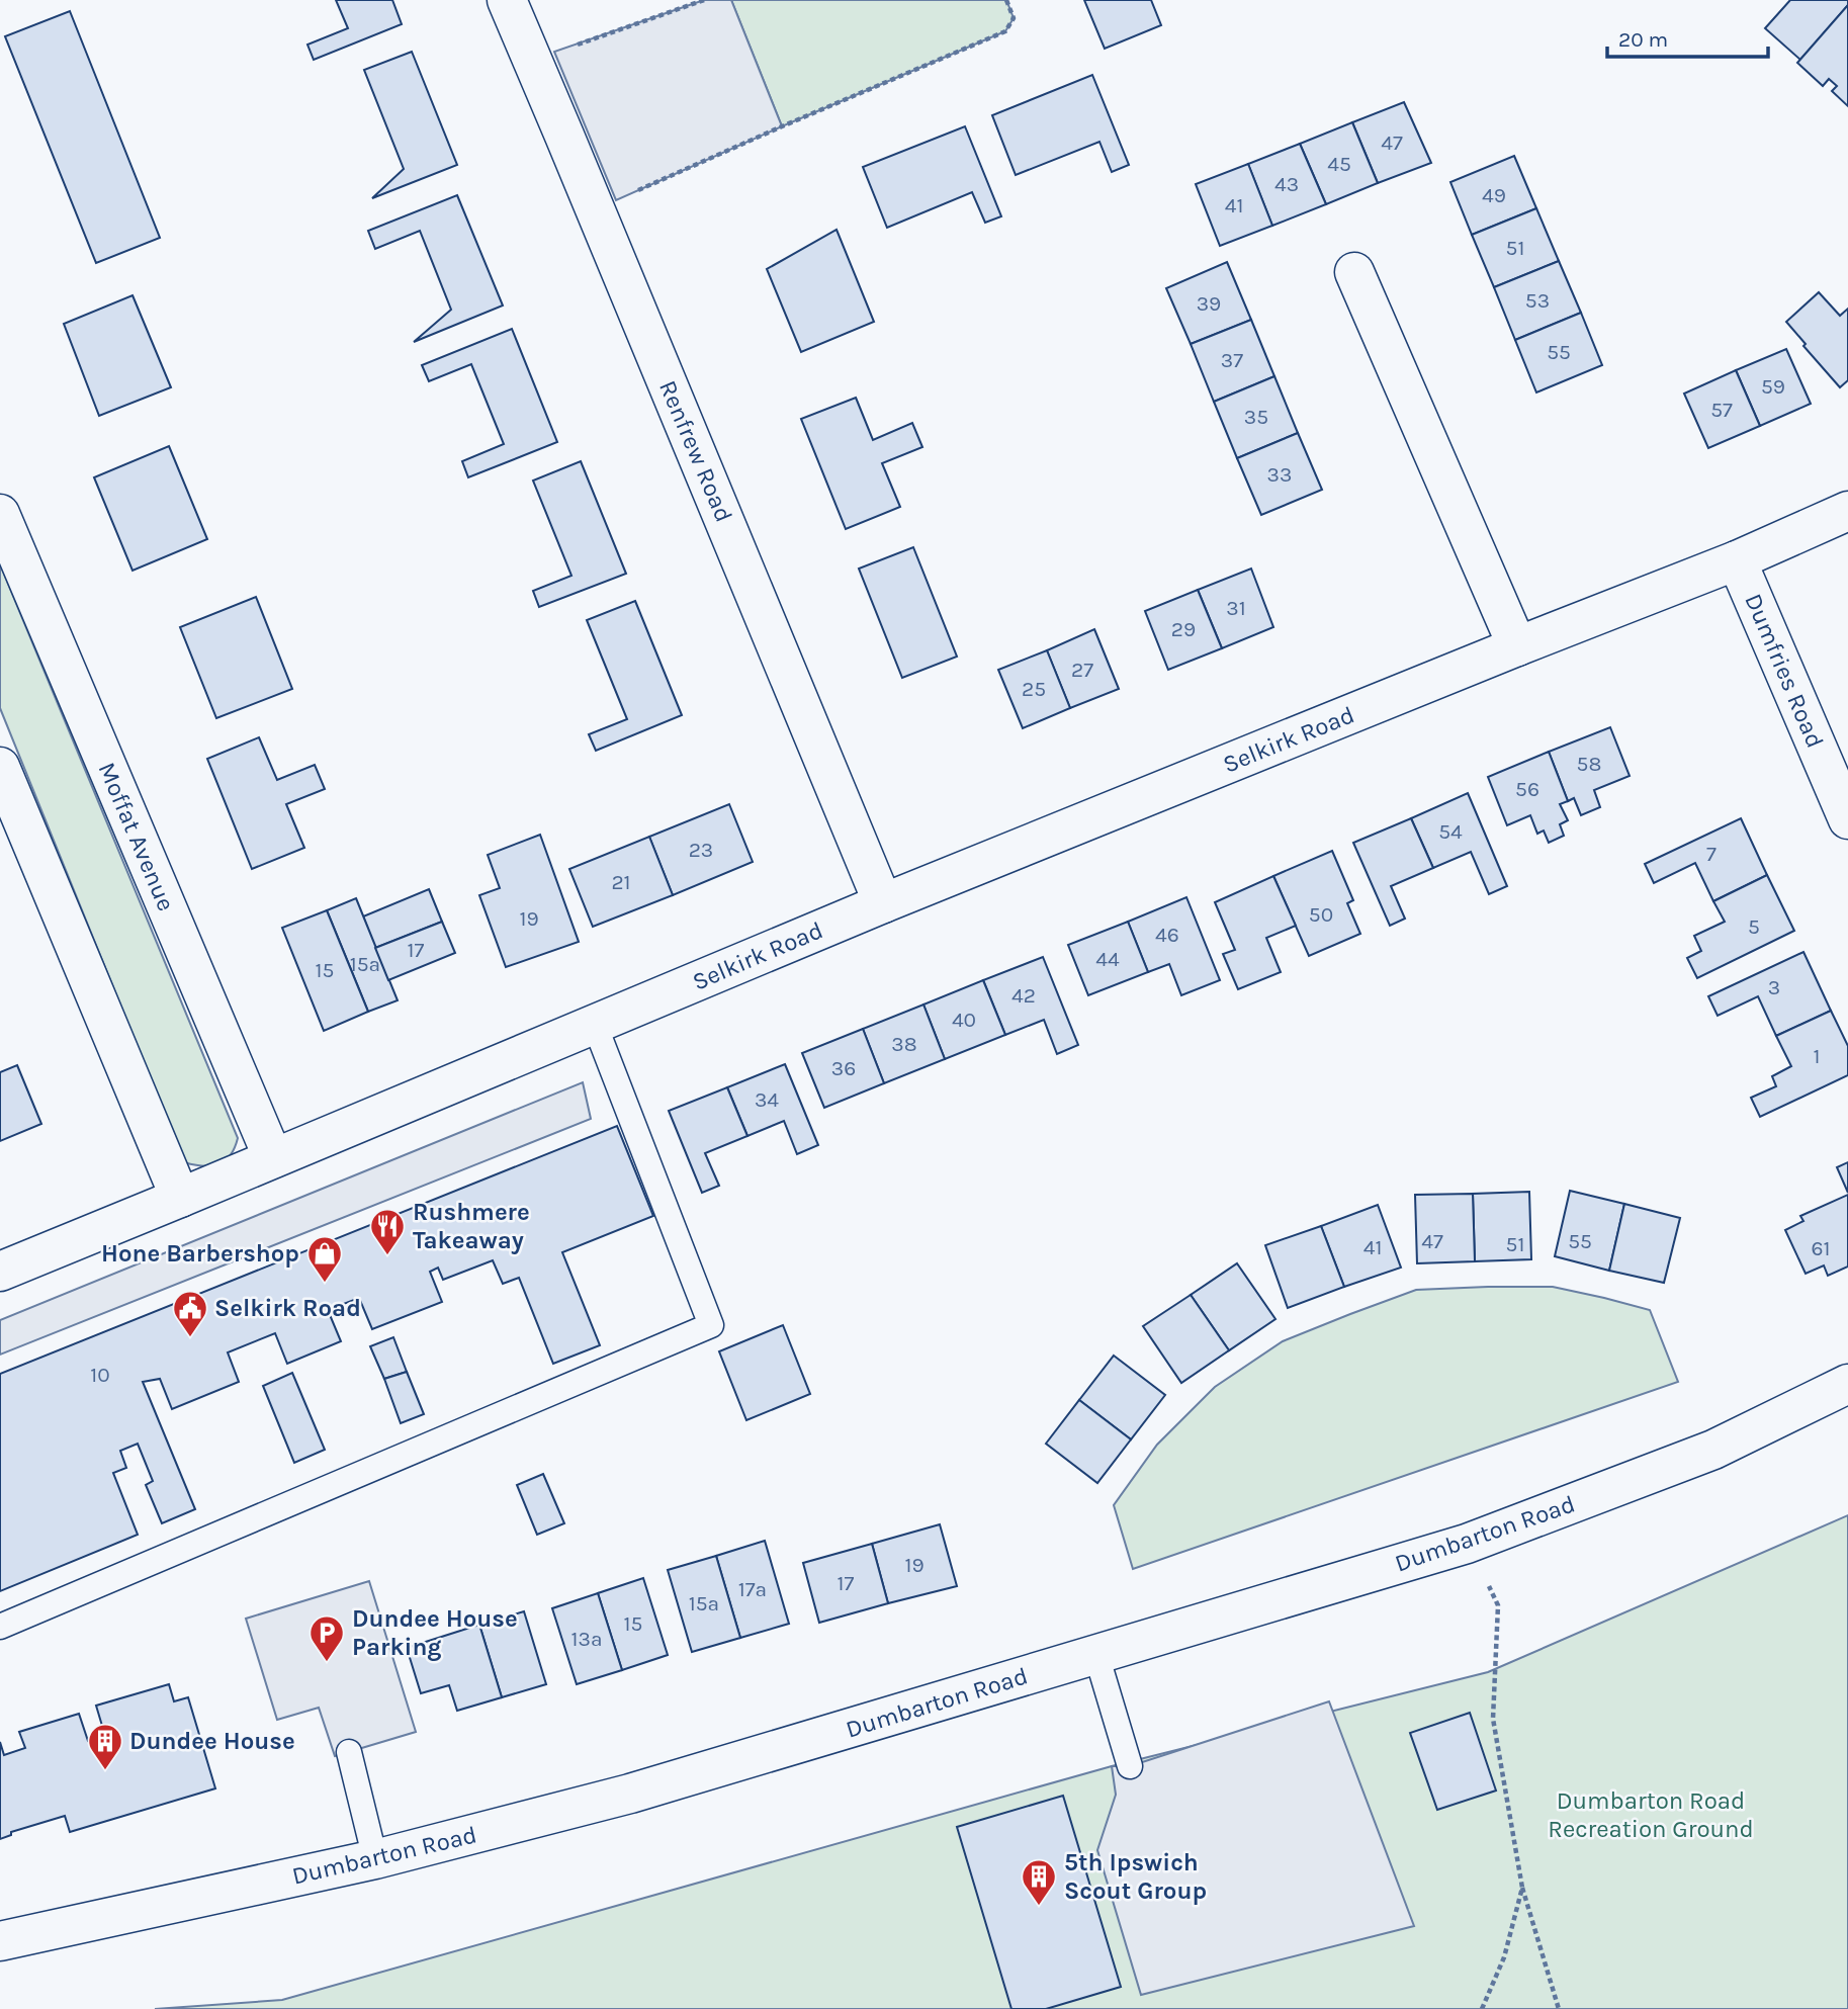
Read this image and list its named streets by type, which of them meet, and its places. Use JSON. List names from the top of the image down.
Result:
{
  "streets": {
    "street": [
      "Renfrew Road",
      "Dumfries Road",
      "Selkirk Road",
      "Moffat Avenue",
      "Dumbarton Road"
    ]
  },
  "crossings": [
    ["Renfrew Road", "Selkirk Road"],
    ["Dumfries Road", "Selkirk Road"],
    ["Selkirk Road", "Moffat Avenue"]
  ],
  "parks": ["Dumbarton Road Recreation Ground"],
  "places": {
    "restaurant": ["Rushmere Takeaway"],
    "shop": ["Hone Barbershop"],
    "public building": ["Selkirk Road"],
    "parking": ["Dundee House Parking"],
    "building": ["Dundee House", "5th Ipswich Scout Group"]
  },
  "house_numbers": [
    "47",
    "45",
    "43",
    "49",
    "41",
    "51",
    "53",
    "39",
    "55",
    "37",
    "59",
    "57",
    "35",
    "33",
    "31",
    "29",
    "27",
    "25",
    "58",
    "56",
    "54",
    "23",
    "7",
    "21",
    "50",
    "19",
    "5",
    "46",
    "17",
    "44",
    "15a",
    "15",
    "3",
    "42",
    "40",
    "38",
    "1",
    "36",
    "34",
    "47",
    "55",
    "51",
    "41",
    "61",
    "10",
    "19",
    "17",
    "17a",
    "15a",
    "15",
    "13a"
  ],
  "scale_bar": "20 m"
}
